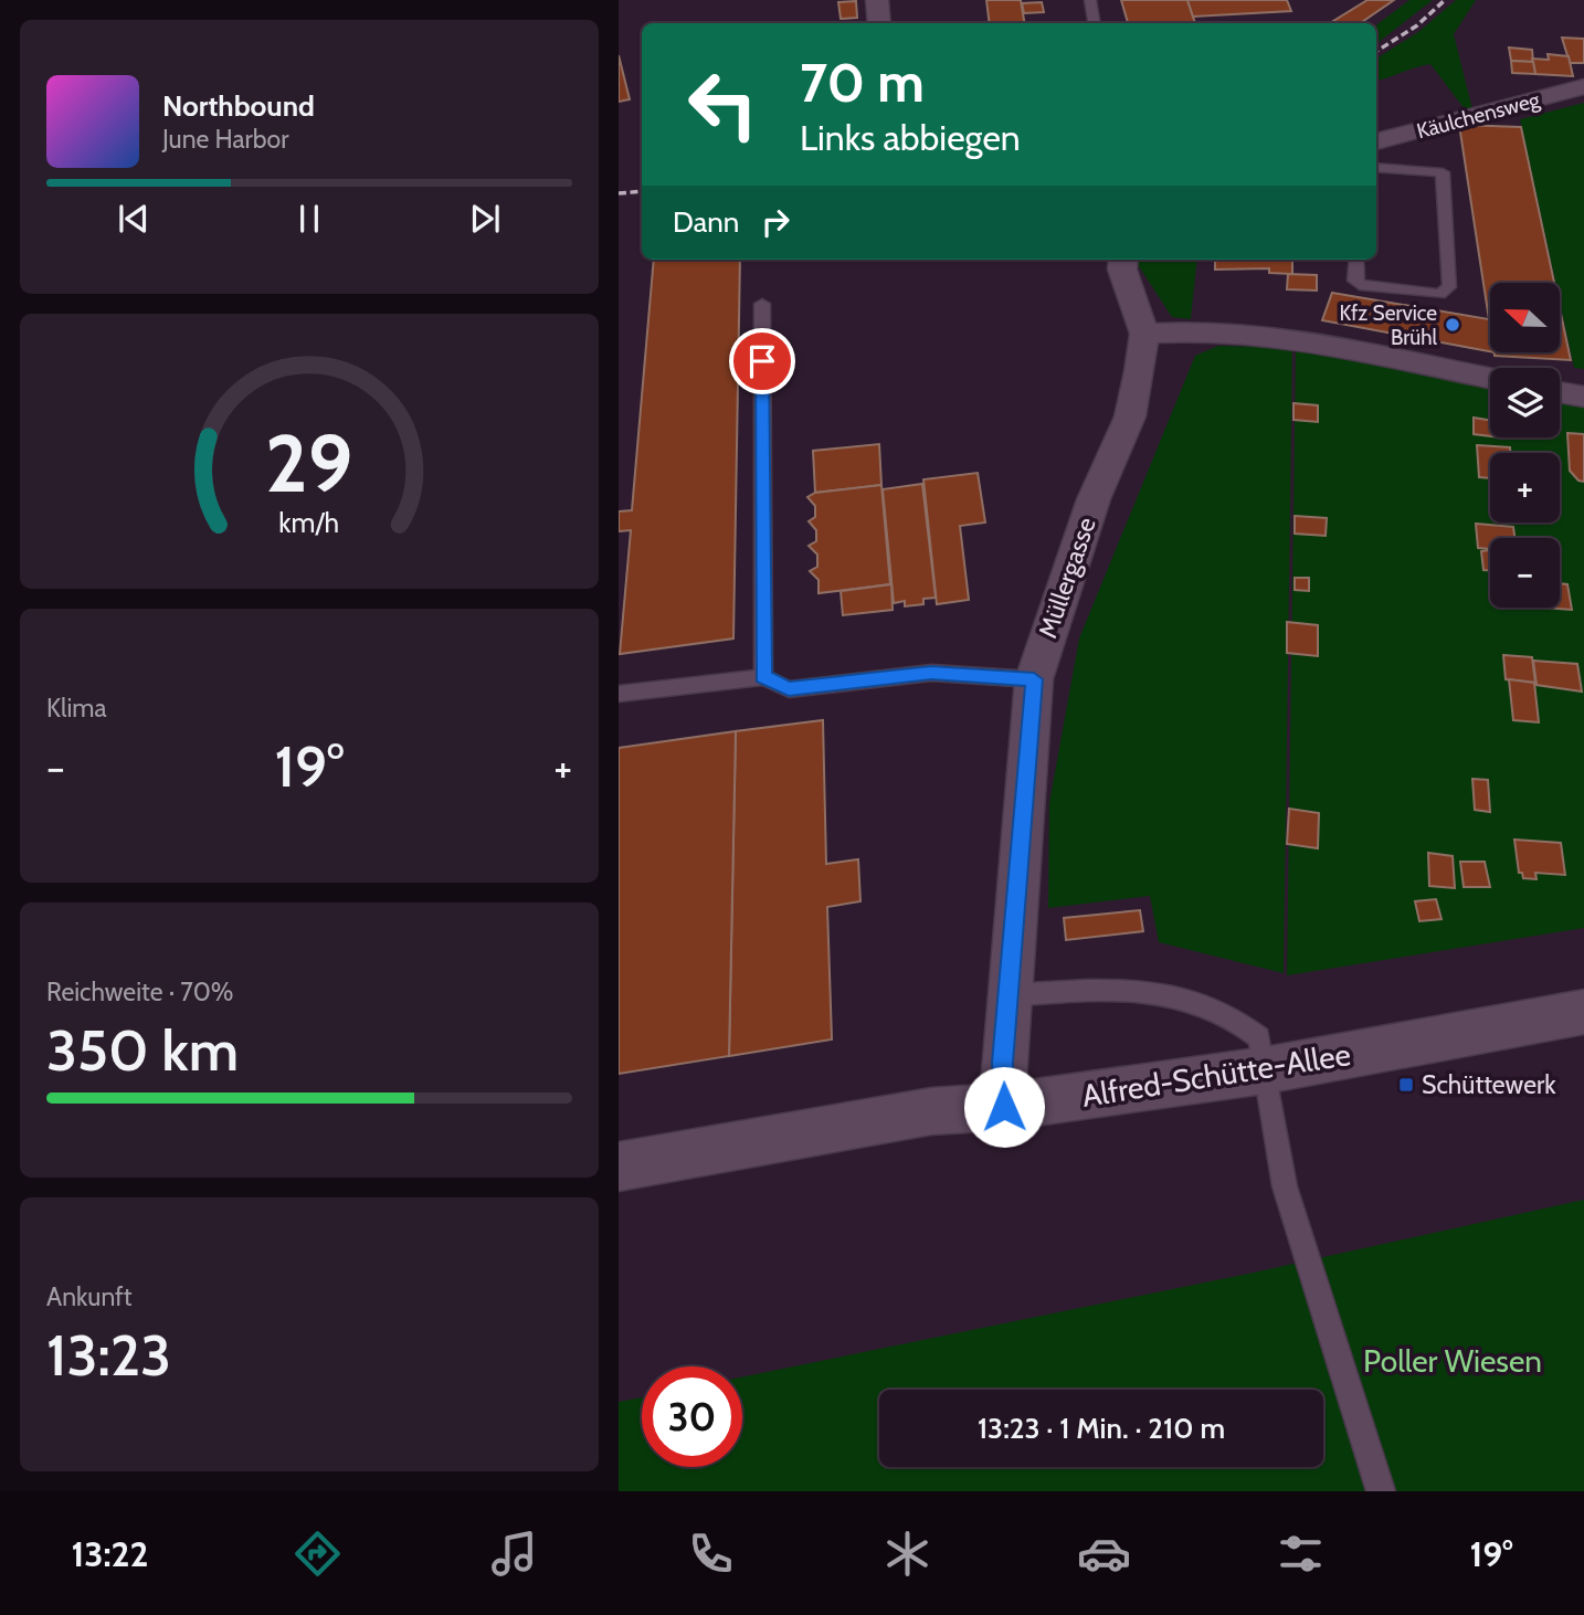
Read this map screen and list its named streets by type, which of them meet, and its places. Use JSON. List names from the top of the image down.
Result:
{
  "streets": {
    "street": ["Käulchensweg", "Müllergasse", "Alfred-Schütte-Allee"]
  },
  "crossings": [
    ["Müllergasse", "Alfred-Schütte-Allee"]
  ],
  "parks": ["Poller Wiesen"],
  "places": {
    "other": ["Kfz Service Brühl"],
    "transit": ["Schüttewerk"]
  },
  "north": "left",
  "page": {
    "turn": ["70 m", "Links abbiegen"],
    "song": ["Northbound", "June Harbor"],
    "then": "Dann",
    "map_buttons": ["+", "−"],
    "tile": [
      "Klima",
      ["Reichweite · 70%", "350 km"],
      ["Ankunft", "13:23"]
    ],
    "heat": ["−", "19°", "+"],
    "limit": "30",
    "trip": "13:23 · 1 Min. · 210 m",
    "tabs": ["13:22", "19°"],
    "gauge": ["29", "km/h"]
  }
}
